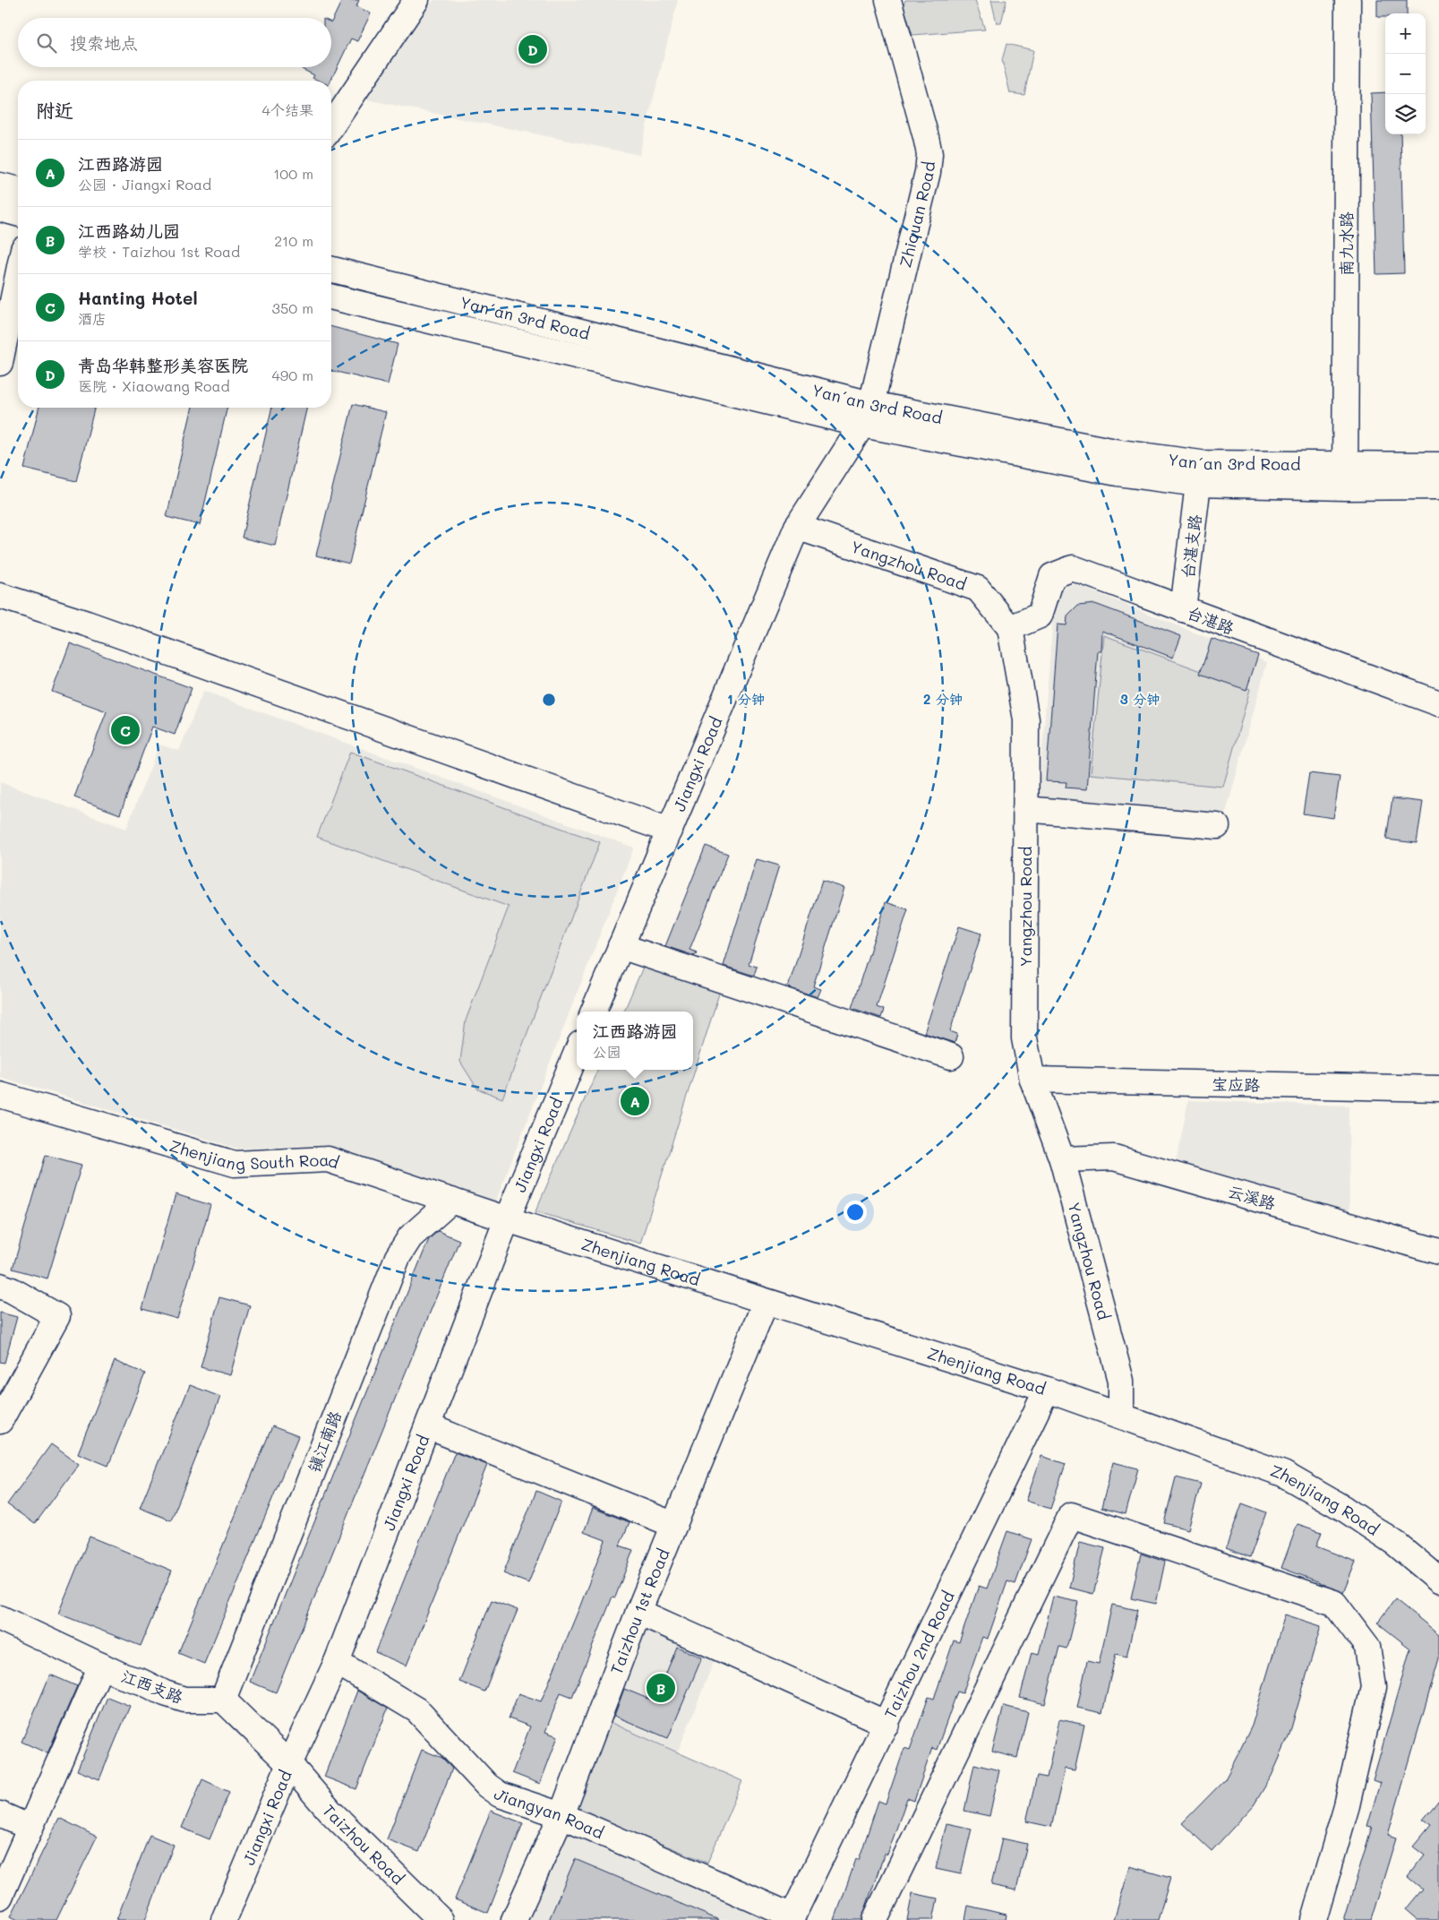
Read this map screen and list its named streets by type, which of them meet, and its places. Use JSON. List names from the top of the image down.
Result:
{
  "streets": {
    "street": [
      "Zhiquan Road",
      "南九水路",
      "Yan´an 3rd Road",
      "台湛支路",
      "Yangzhou Road",
      "台湛路",
      "Jiangxi Road",
      "宝应路",
      "Zhenjiang South Road",
      "云溪路",
      "Zhenjiang Road",
      "镇江南路",
      "Taizhou 1st Road",
      "Taizhou 2nd Road",
      "江西支路",
      "Jiangyan Road",
      "Taizhou Road"
    ]
  },
  "crossings": [
    ["Zhiquan Road", "Yan´an 3rd Road"],
    ["Zhiquan Road", "Jiangxi Road"],
    ["南九水路", "Yan´an 3rd Road"],
    ["Yan´an 3rd Road", "台湛支路"],
    ["Yan´an 3rd Road", "Jiangxi Road"],
    ["台湛支路", "台湛路"],
    ["Yangzhou Road", "台湛路"],
    ["Yangzhou Road", "Jiangxi Road"],
    ["Yangzhou Road", "宝应路"],
    ["Yangzhou Road", "云溪路"],
    ["Yangzhou Road", "Zhenjiang Road"],
    ["Jiangxi Road", "Zhenjiang South Road"],
    ["Jiangxi Road", "Zhenjiang Road"],
    ["Jiangxi Road", "Jiangyan Road"],
    ["Jiangxi Road", "Taizhou Road"],
    ["Zhenjiang South Road", "Zhenjiang Road"],
    ["Zhenjiang South Road", "镇江南路"],
    ["Zhenjiang Road", "Taizhou 1st Road"],
    ["Zhenjiang Road", "Taizhou 2nd Road"],
    ["镇江南路", "江西支路"],
    ["Taizhou 1st Road", "Jiangyan Road"],
    ["Taizhou 2nd Road", "Jiangyan Road"]
  ],
  "page": {
    "map_buttons": ["+", "−"],
    "search": "搜索地点",
    "pins": [
      "D",
      "C",
      "A",
      "B"
    ],
    "heading": ["附近", "4个结果"],
    "list": [
      {
        "mark": "A",
        "name": "江西路游园",
        "note": "公园 · Jiangxi Road",
        "value": "100 m"
      },
      {
        "mark": "B",
        "name": "江西路幼儿园",
        "note": "学校 · Taizhou 1st Road",
        "value": "210 m"
      },
      {
        "mark": "C",
        "name": "Hanting Hotel",
        "note": "酒店",
        "value": "350 m"
      },
      {
        "mark": "D",
        "name": "青岛华韩整形美容医院",
        "note": "医院 · Xiaowang Road",
        "value": "490 m"
      }
    ],
    "popup": ["江西路游园", "公园"]
  },
  "rings": ["1 分钟", "2 分钟", "3 分钟"]
}
